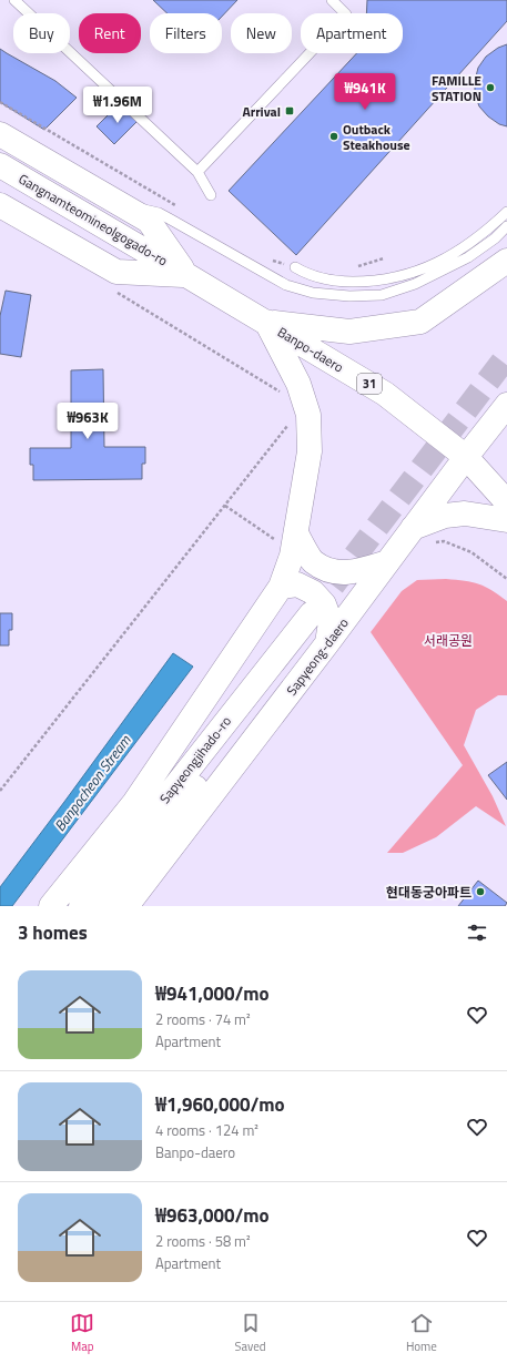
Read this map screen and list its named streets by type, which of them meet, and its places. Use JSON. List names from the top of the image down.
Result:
{
  "streets": {
    "main road": [
      "Gangnamteomineolgogado-ro",
      "Banpo-daero",
      "31",
      "Sapyeong-daero",
      "Sapyeongjihado-ro"
    ]
  },
  "crossings": [
    ["Gangnamteomineolgogado-ro", "Banpo-daero"],
    ["Banpo-daero", "Sapyeong-daero"],
    ["Sapyeong-daero", "Sapyeongjihado-ro"]
  ],
  "water": ["Banpocheon Stream"],
  "parks": ["서래공원"],
  "places": {
    "other": ["FAMILLE STATION", "Outback Steakhouse", "현대동궁아파트"],
    "transit": ["Arrival"]
  },
  "page": {
    "chip": [
      "Buy",
      "Rent",
      "Filters",
      "New",
      "Apartment"
    ],
    "price": ["₩941K", "₩1.96M", "₩963K"],
    "heading": "3 homes",
    "list": [
      {
        "name": "₩941,000/mo",
        "note": "2 rooms · 74 m² · Apartment"
      },
      {
        "name": "₩1,960,000/mo",
        "note": "4 rooms · 124 m² · Banpo-daero"
      },
      {
        "name": "₩963,000/mo",
        "note": "2 rooms · 58 m² · Apartment"
      }
    ],
    "tabs": ["Map", "Saved", "Home"]
  }
}
